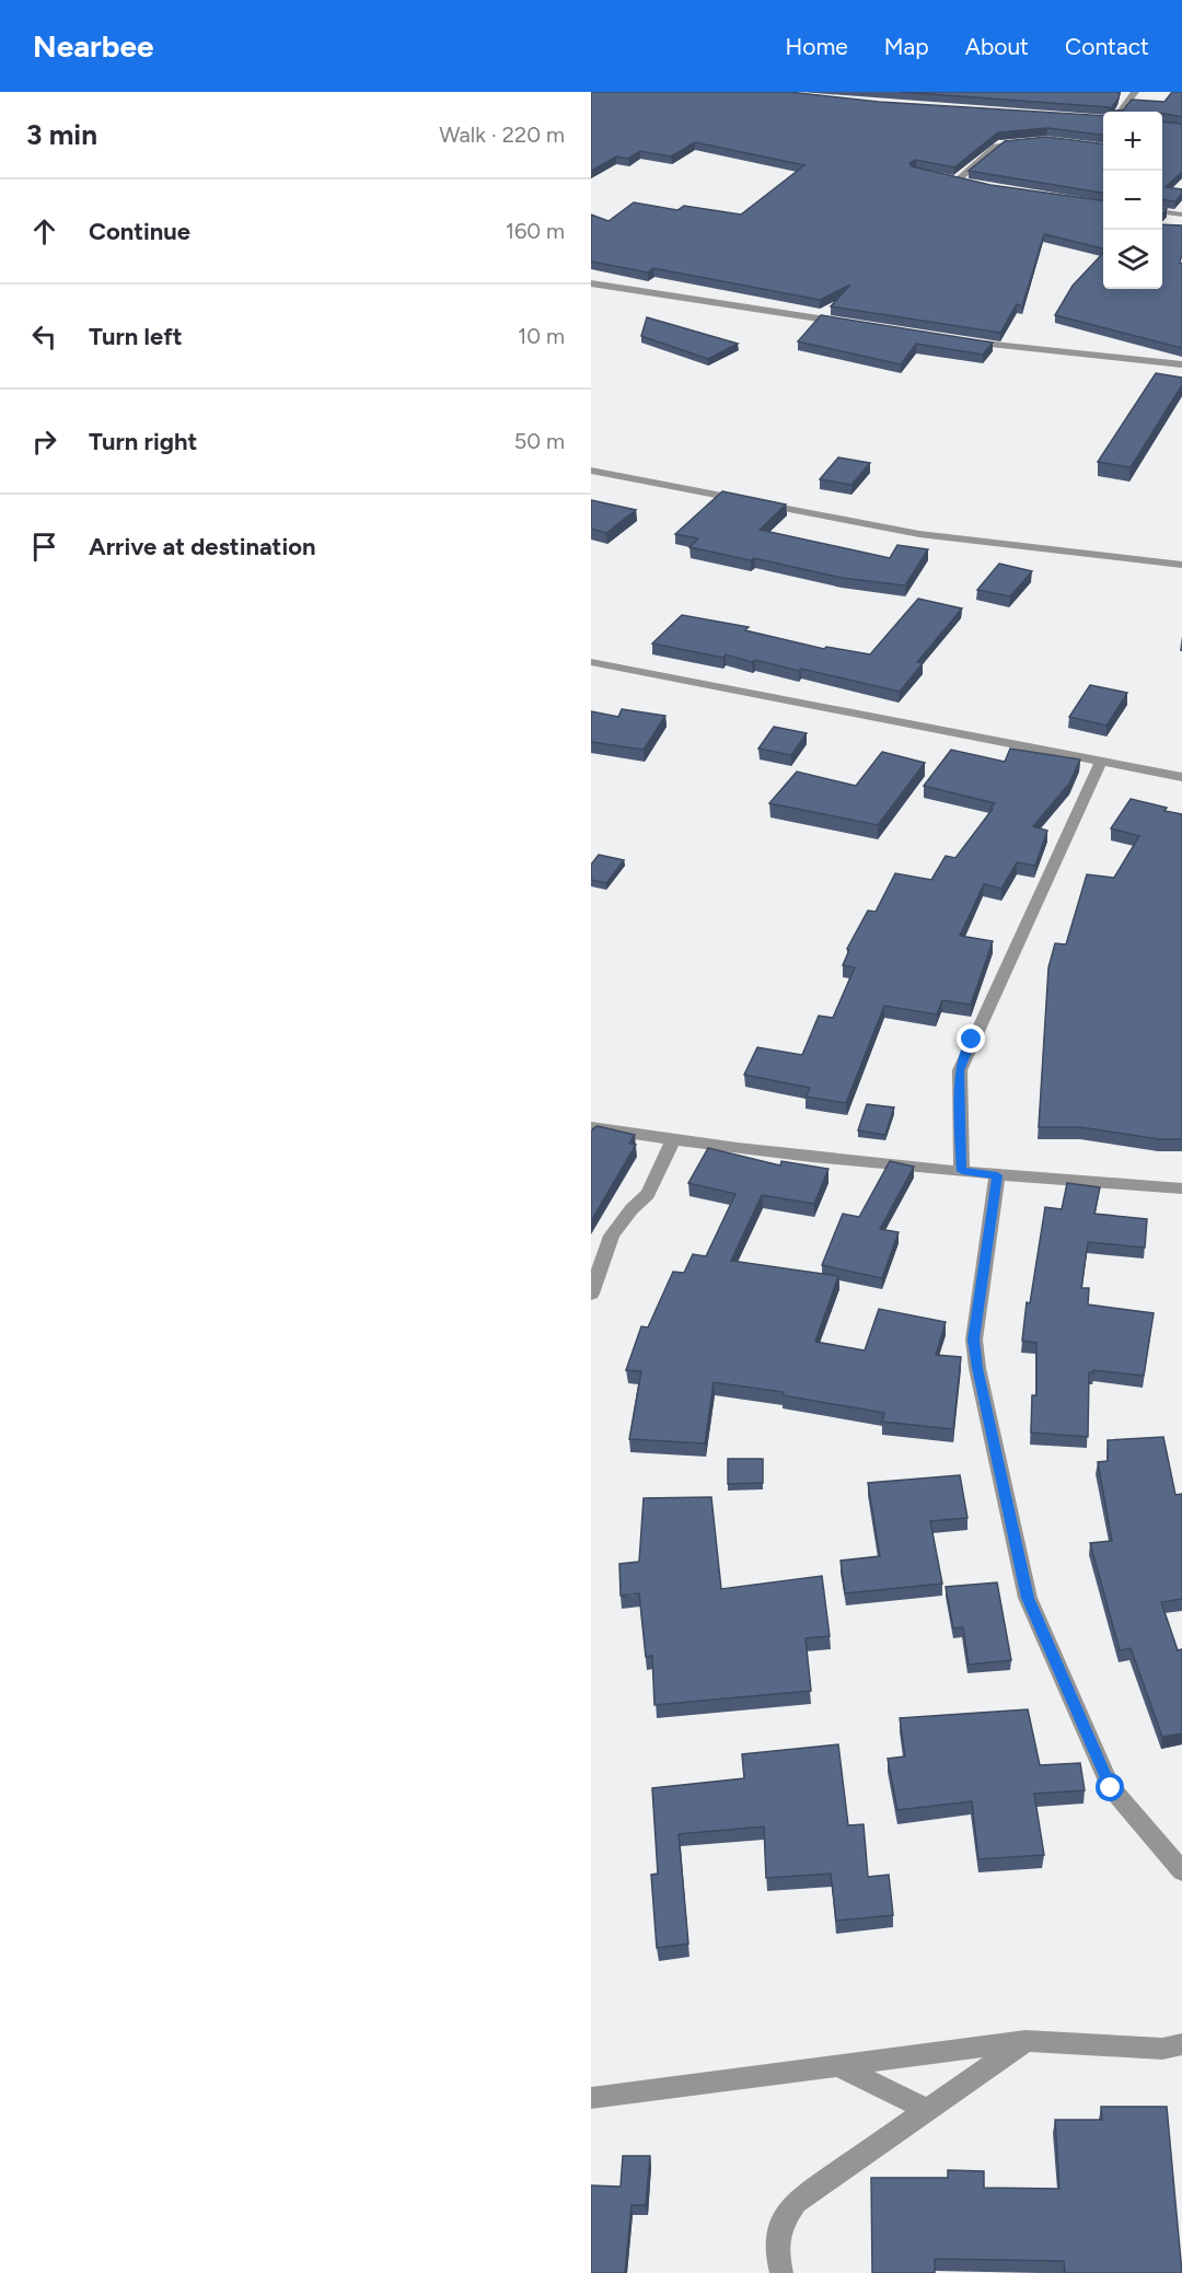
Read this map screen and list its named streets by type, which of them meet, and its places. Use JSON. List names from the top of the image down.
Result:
{
  "page": {
    "header": "Nearbee",
    "nav": [
      "Home",
      "Map",
      "About",
      "Contact"
    ],
    "heading": ["3 min", "Walk · 220 m"],
    "map_buttons": ["+", "−"],
    "list": [
      ["Continue", "160 m"],
      ["Turn left", "10 m"],
      ["Turn right", "50 m"],
      "Arrive at destination"
    ]
  }
}
